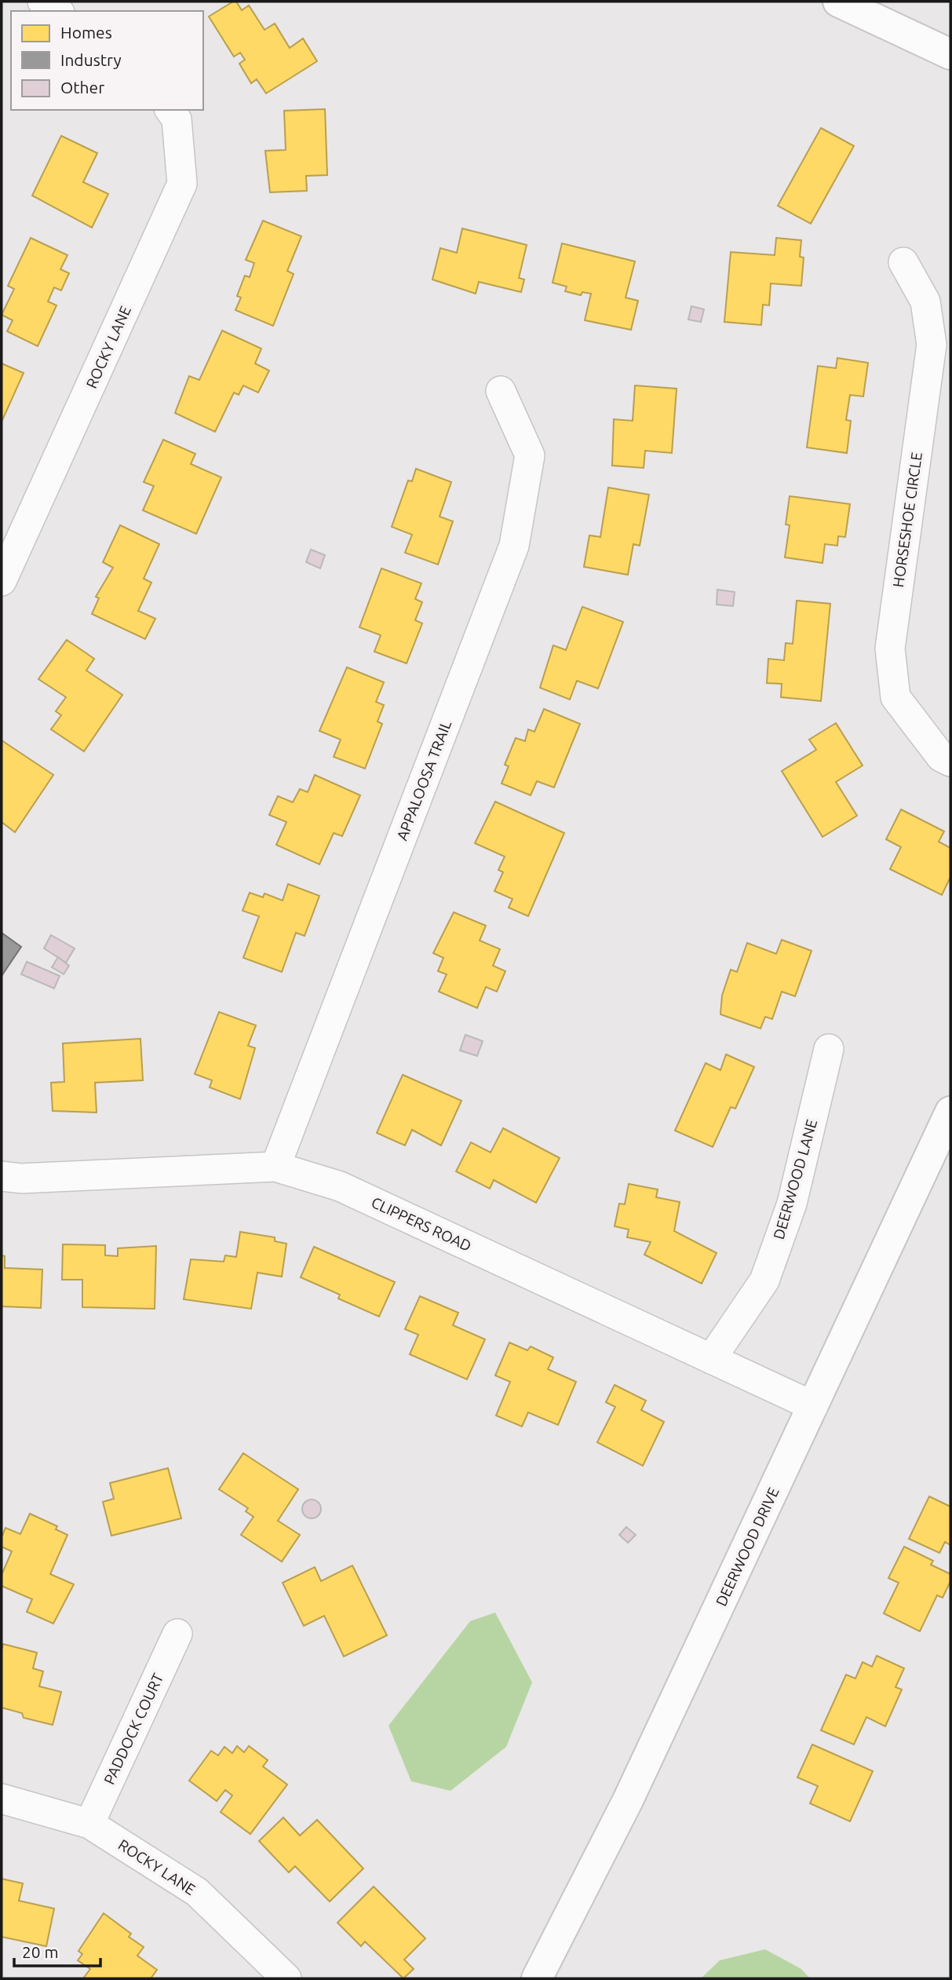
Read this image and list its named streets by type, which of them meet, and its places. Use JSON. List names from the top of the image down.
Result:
{
  "streets": {
    "street": [
      "ROCKY LANE",
      "HORSESHOE CIRCLE",
      "APPALOOSA TRAIL",
      "DEERWOOD LANE",
      "CLIPPERS ROAD",
      "DEERWOOD DRIVE",
      "PADDOCK COURT"
    ]
  },
  "crossings": [
    ["ROCKY LANE", "PADDOCK COURT"],
    ["APPALOOSA TRAIL", "CLIPPERS ROAD"],
    ["DEERWOOD LANE", "CLIPPERS ROAD"],
    ["CLIPPERS ROAD", "DEERWOOD DRIVE"]
  ],
  "legend": ["Homes", "Industry", "Other"],
  "scale_bar": "20 m"
}
